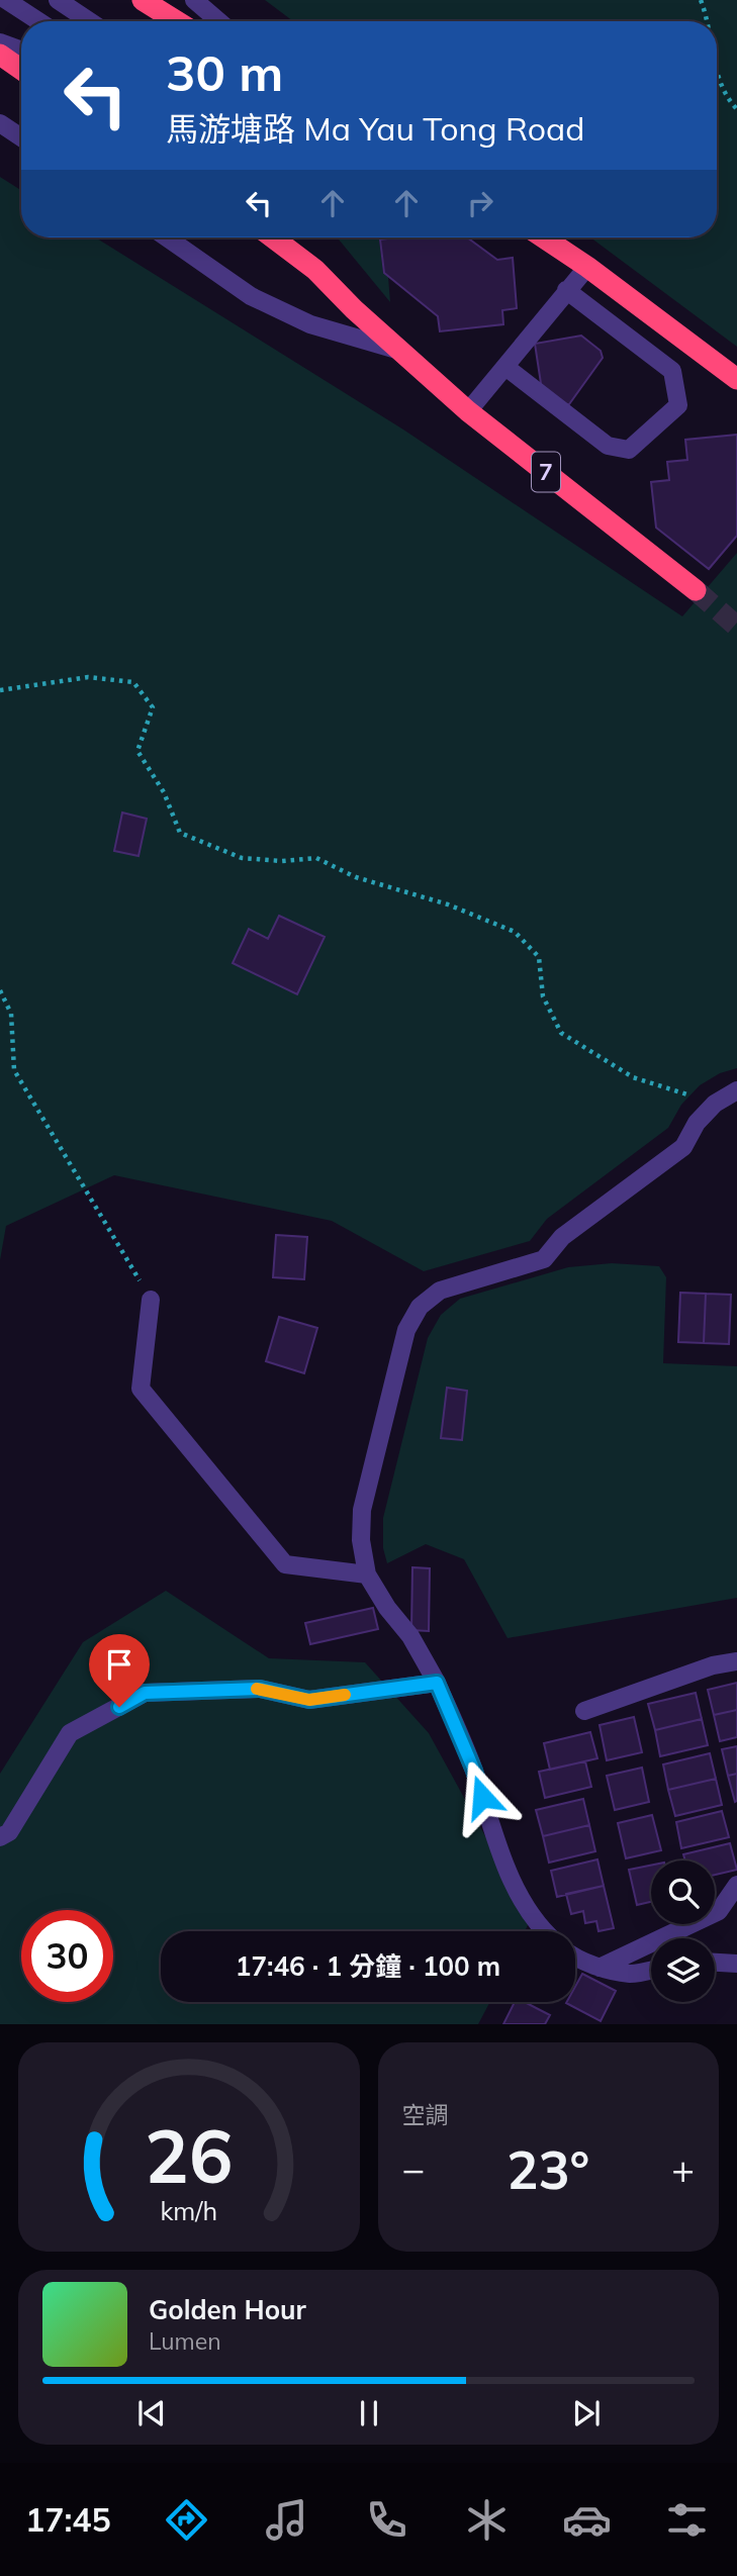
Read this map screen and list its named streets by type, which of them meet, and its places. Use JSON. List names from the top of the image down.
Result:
{
  "streets": {
    "highway": ["7"]
  },
  "page": {
    "turn": ["30 m", "馬游塘路 Ma Yau Tong Road"],
    "limit": "30",
    "trip": "17:46 · 1 分鐘 · 100 m",
    "tile": "空調",
    "heat": ["−", "23°", "+"],
    "song": ["Golden Hour", "Lumen"],
    "tabs": "17:45",
    "gauge": ["26", "km/h"]
  }
}
